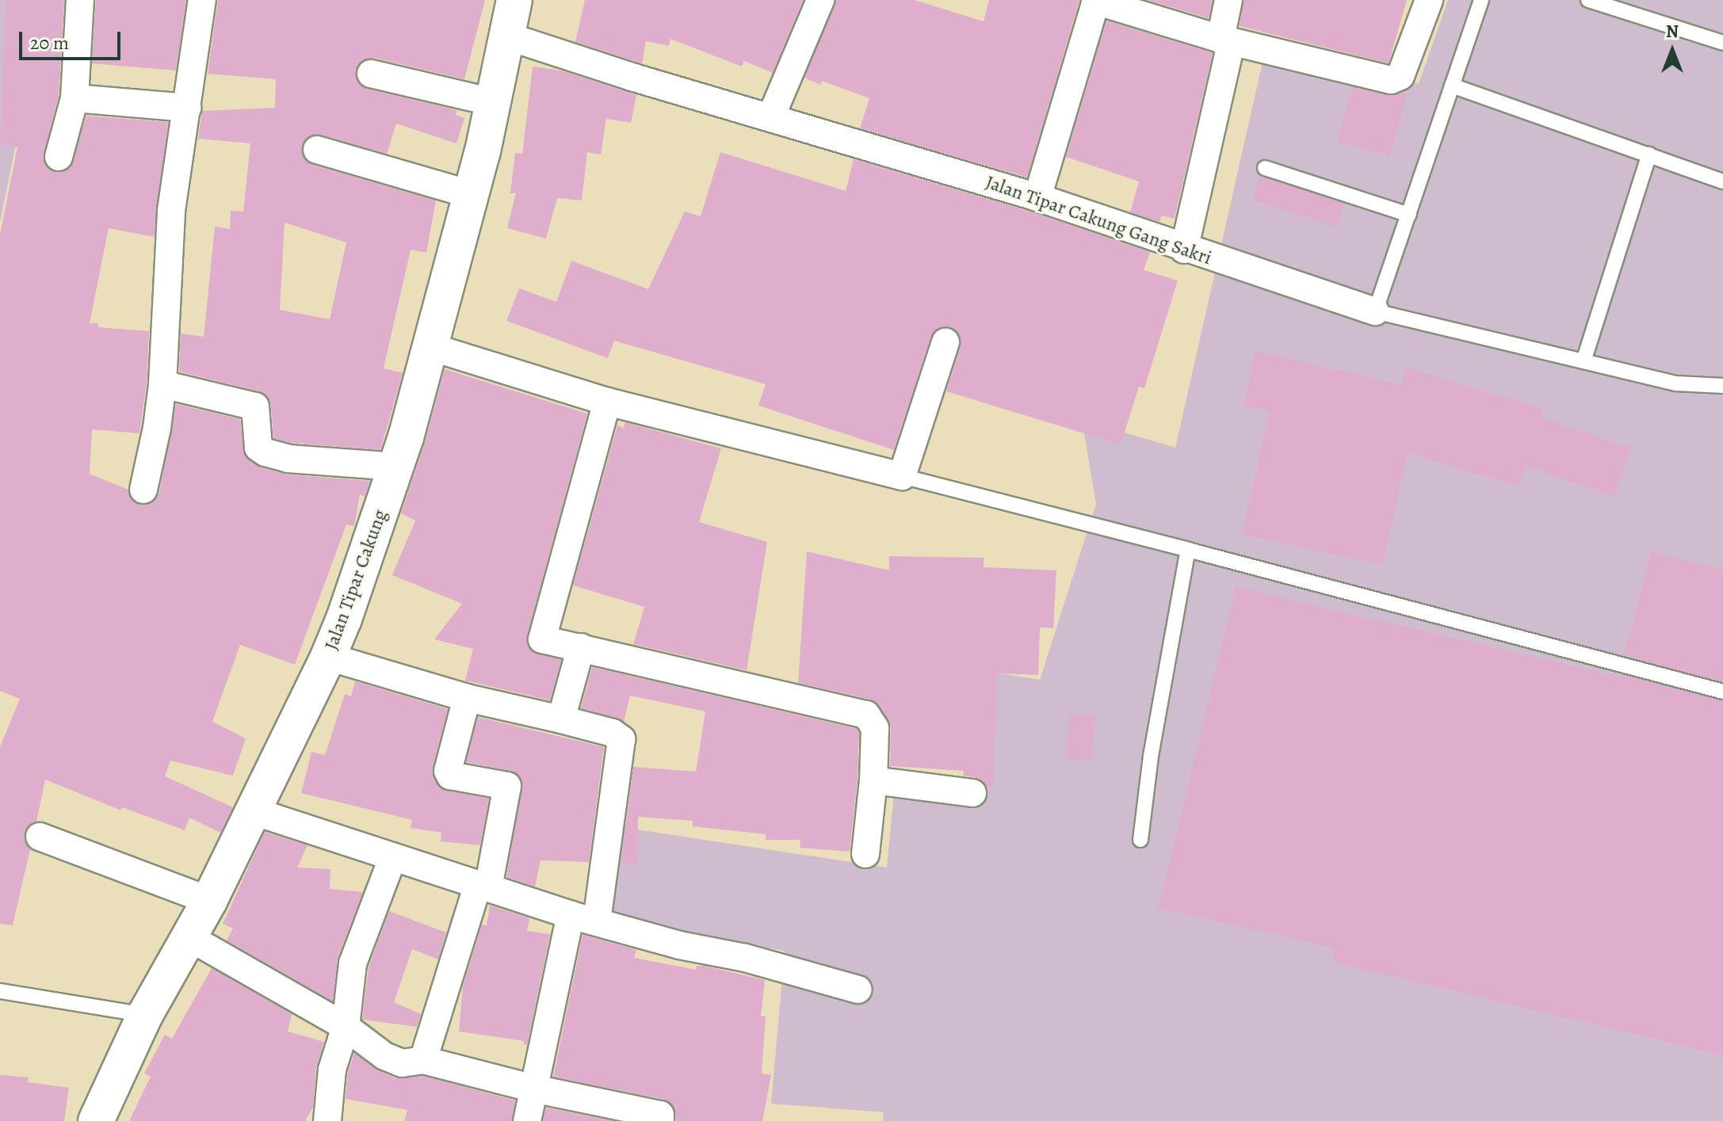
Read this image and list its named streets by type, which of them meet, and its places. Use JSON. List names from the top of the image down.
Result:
{
  "streets": {
    "street": ["Jalan Tipar Cakung Gang Sakri", "Jalan Tipar Cakung"]
  },
  "crossings": [
    ["Jalan Tipar Cakung Gang Sakri", "Jalan Tipar Cakung"]
  ],
  "scale_bar": "20 m",
  "north": "top"
}
